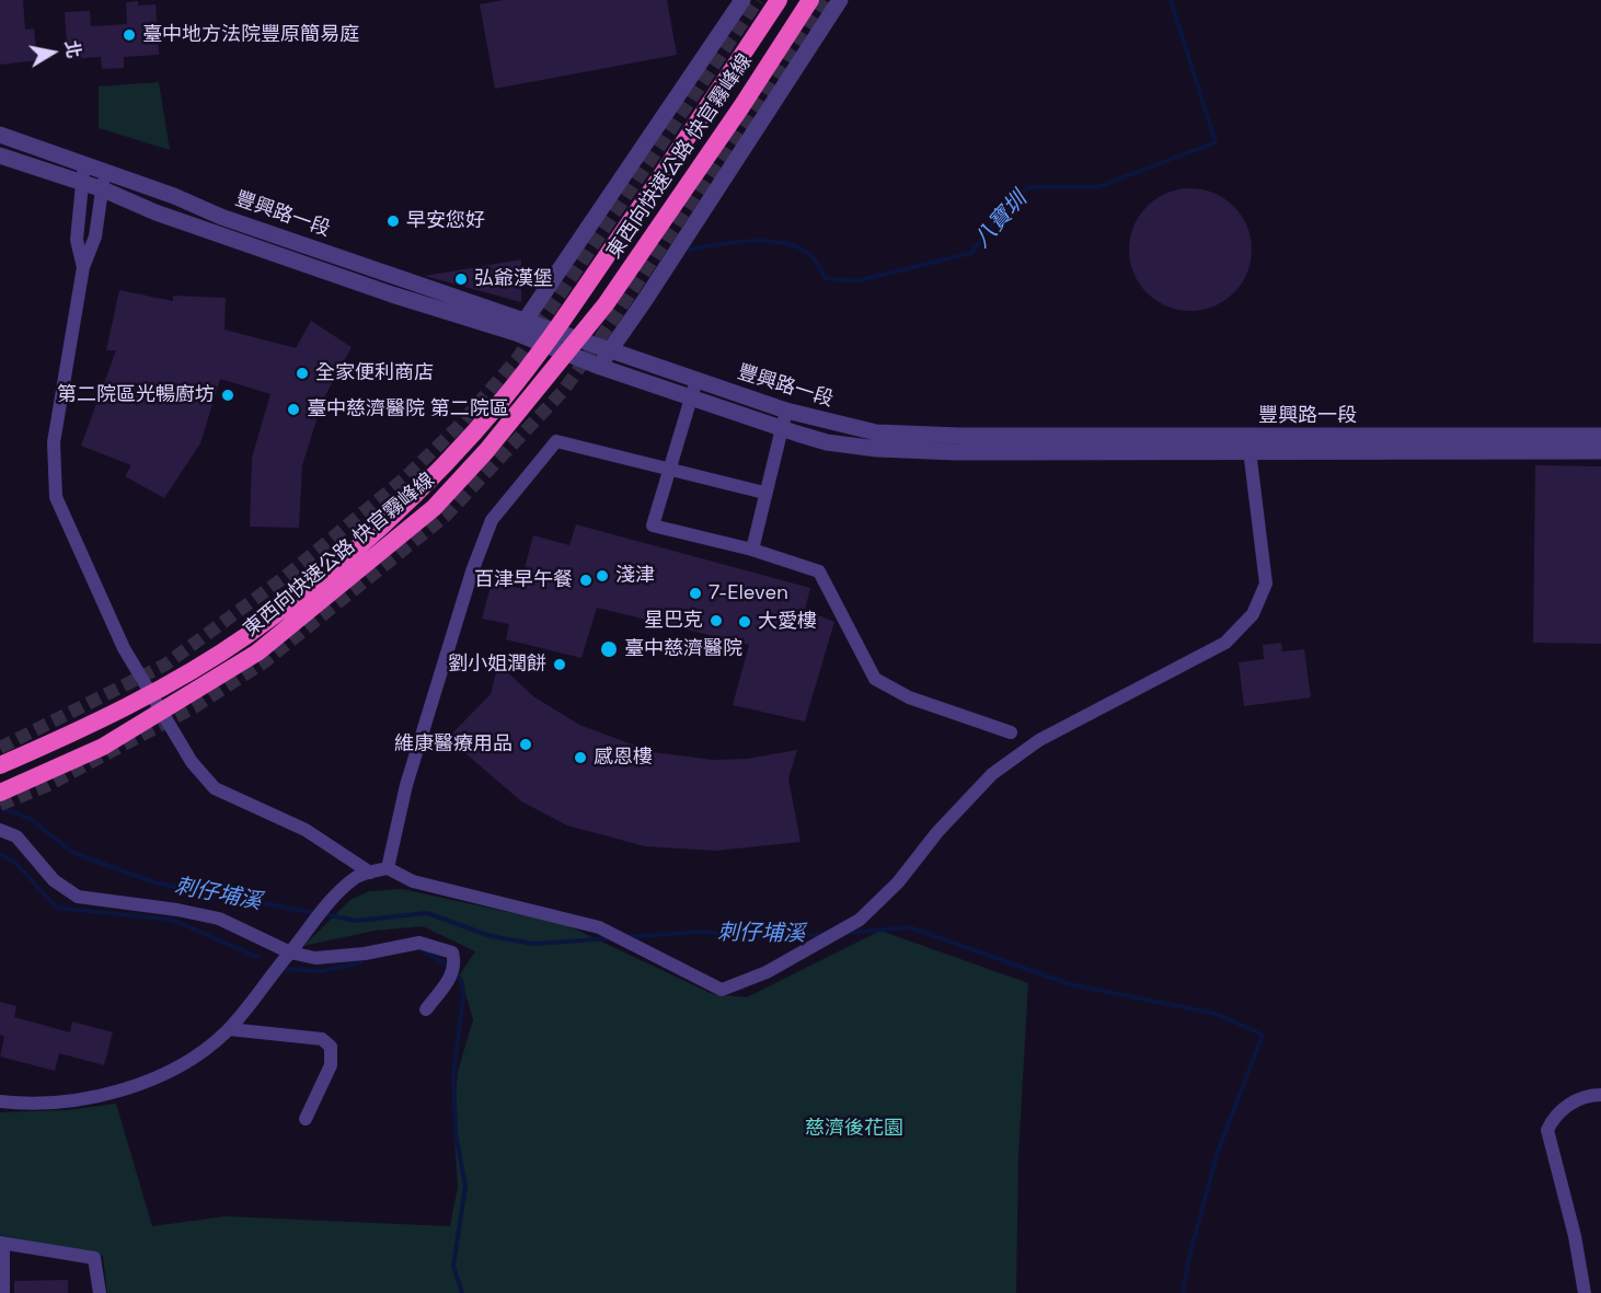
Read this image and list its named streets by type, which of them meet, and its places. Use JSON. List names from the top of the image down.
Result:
{
  "streets": {
    "highway": ["東西向快速公路 快官霧峰線"],
    "street": ["豐興路一段"]
  },
  "water": ["八寶圳", "刺仔埔溪"],
  "parks": ["慈濟後花園"],
  "places": [
    "臺中地方法院豐原簡易庭",
    "早安您好",
    "弘爺漢堡",
    "全家便利商店",
    "第二院區光暢廚坊",
    "臺中慈濟醫院 第二院區",
    "淺津",
    "百津早午餐",
    "7-Eleven",
    "星巴克",
    "大愛樓",
    "臺中慈濟醫院",
    "劉小姐潤餅",
    "維康醫療用品",
    "感恩樓"
  ],
  "north": "right"
}
